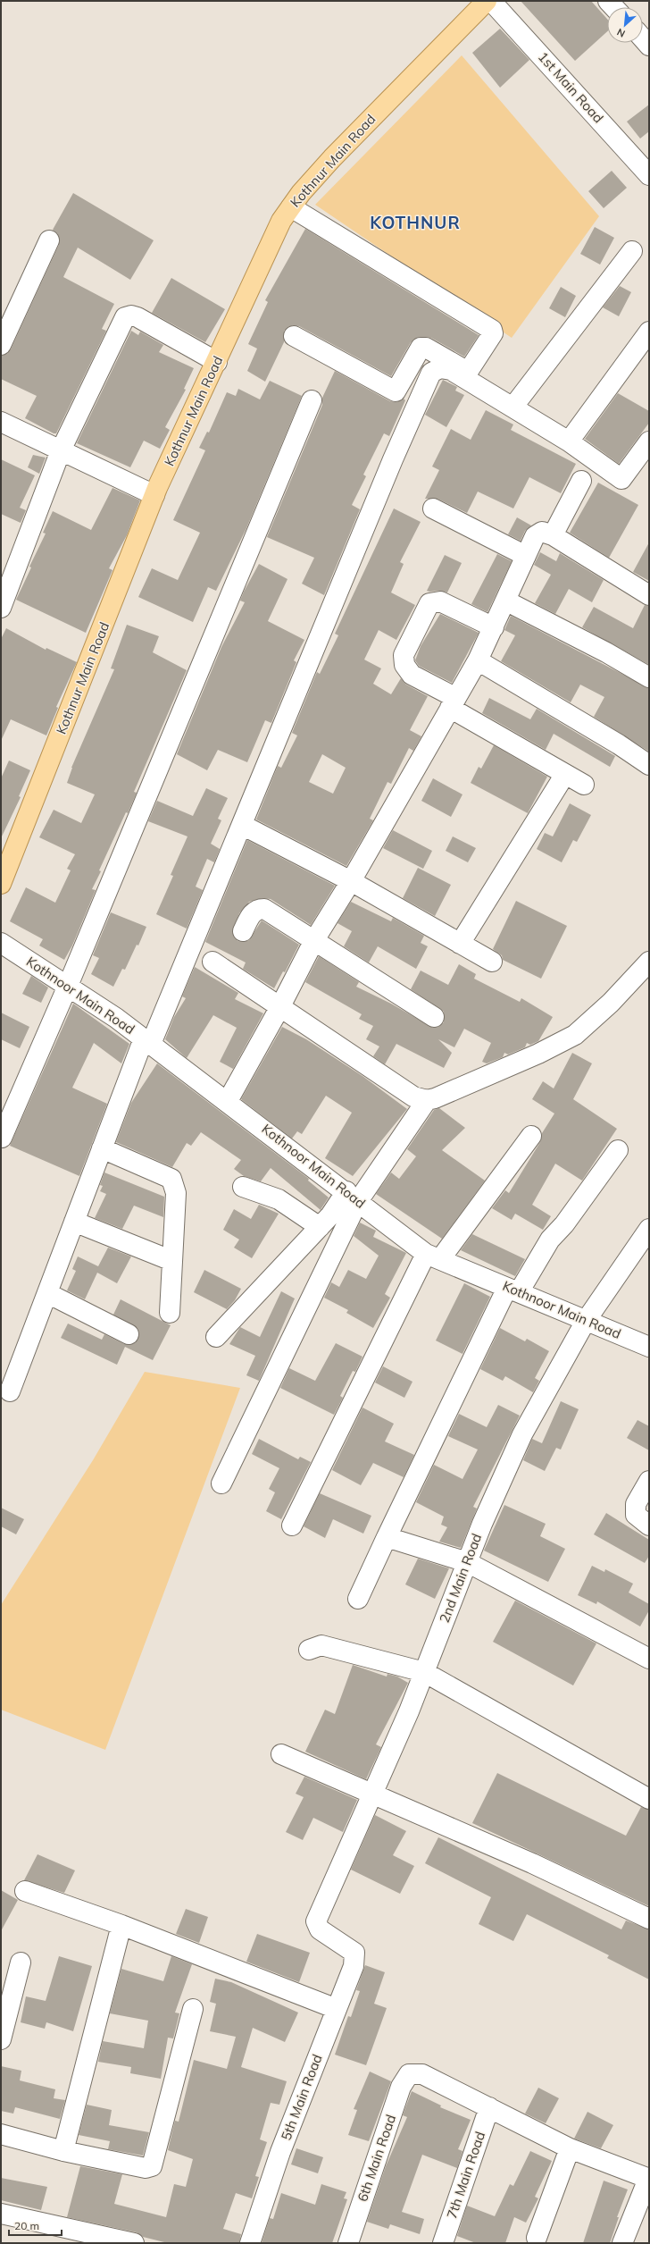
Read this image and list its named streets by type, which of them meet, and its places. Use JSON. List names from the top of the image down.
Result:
{
  "streets": {
    "main road": ["Kothnur Main Road"],
    "street": [
      "1st Main Road",
      "Kothnoor Main Road",
      "2nd Main Road",
      "5th Main Road",
      "6th Main Road",
      "7th Main Road"
    ]
  },
  "crossings": [
    ["Kothnoor Main Road", "2nd Main Road"],
    ["2nd Main Road", "5th Main Road"],
    ["6th Main Road", "7th Main Road"]
  ],
  "districts": ["KOTHNUR"],
  "scale_bar": "20 m",
  "north": "bottom left"
}
